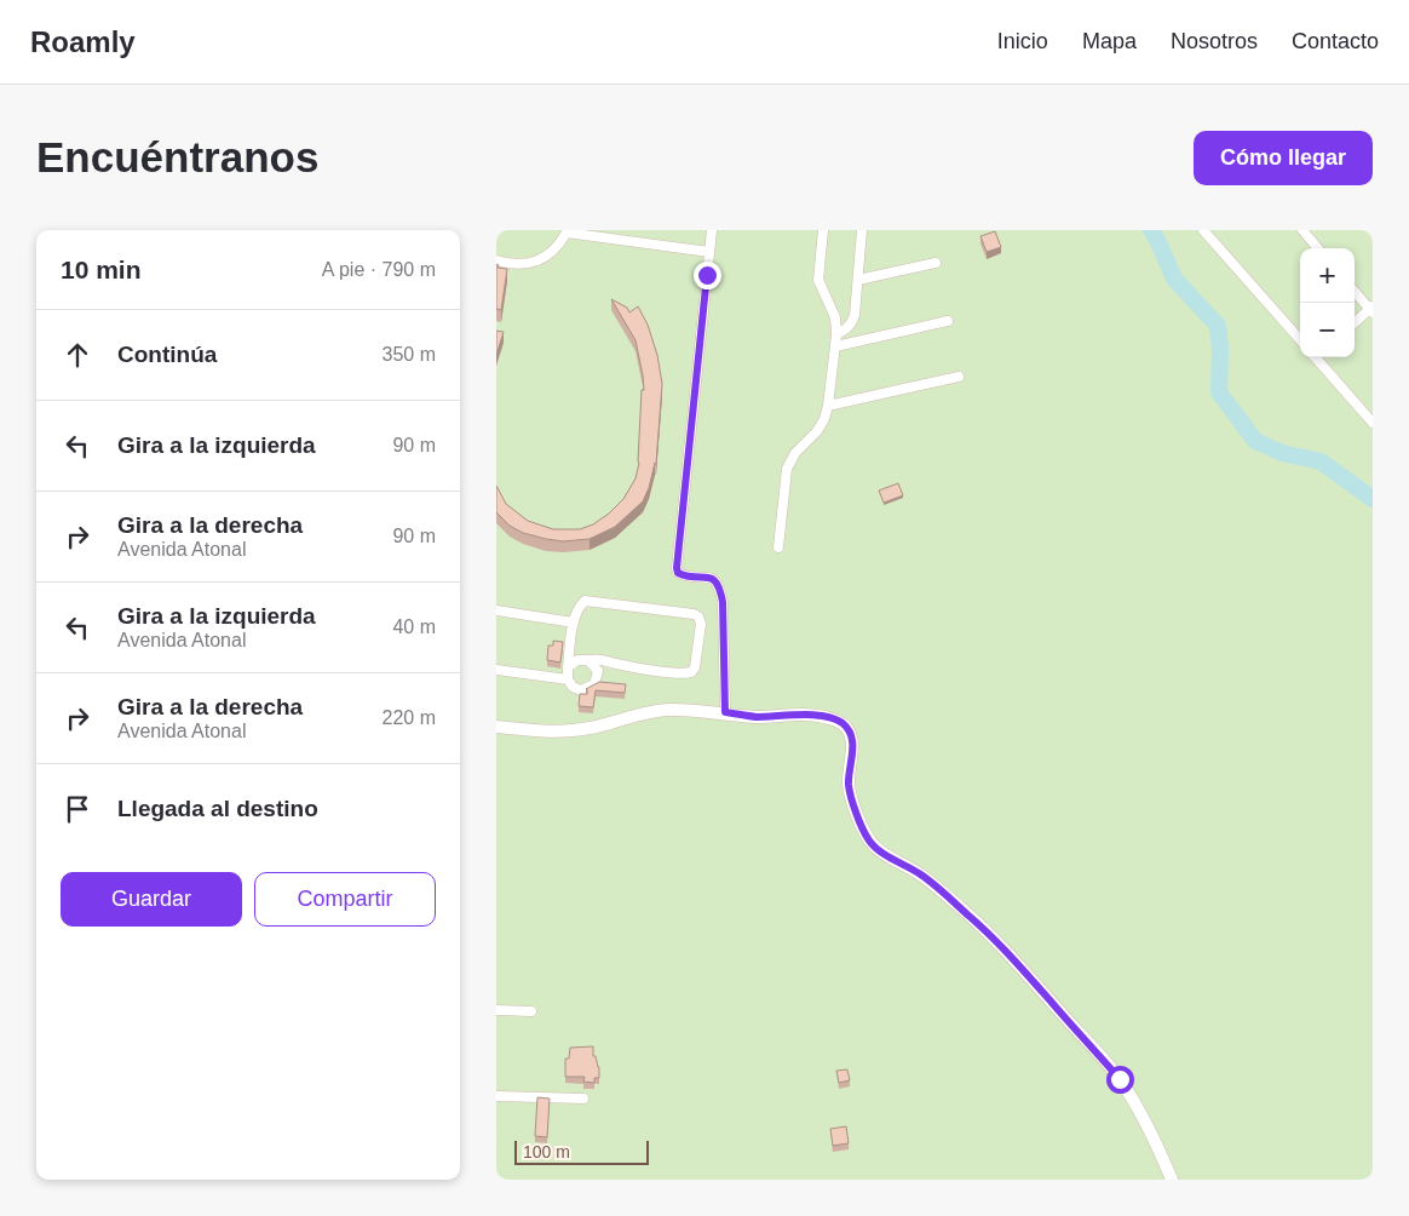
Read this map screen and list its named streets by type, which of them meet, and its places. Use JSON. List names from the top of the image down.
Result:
{
  "scale_bar": "100 m",
  "page": {
    "header": "Roamly",
    "nav": [
      "Inicio",
      "Mapa",
      "Nosotros",
      "Contacto"
    ],
    "buttons": [
      "Cómo llegar",
      ["Guardar", "Compartir"]
    ],
    "title": "Encuéntranos",
    "heading": ["10 min", "A pie · 790 m"],
    "map_buttons": ["+", "−"],
    "list": [
      ["Continúa", "350 m"],
      ["Gira a la izquierda", "90 m"],
      ["Gira a la derecha", "Avenida Atonal", "90 m"],
      ["Gira a la izquierda", "Avenida Atonal", "40 m"],
      ["Gira a la derecha", "Avenida Atonal", "220 m"],
      "Llegada al destino"
    ],
    "scale": "100 m"
  }
}
